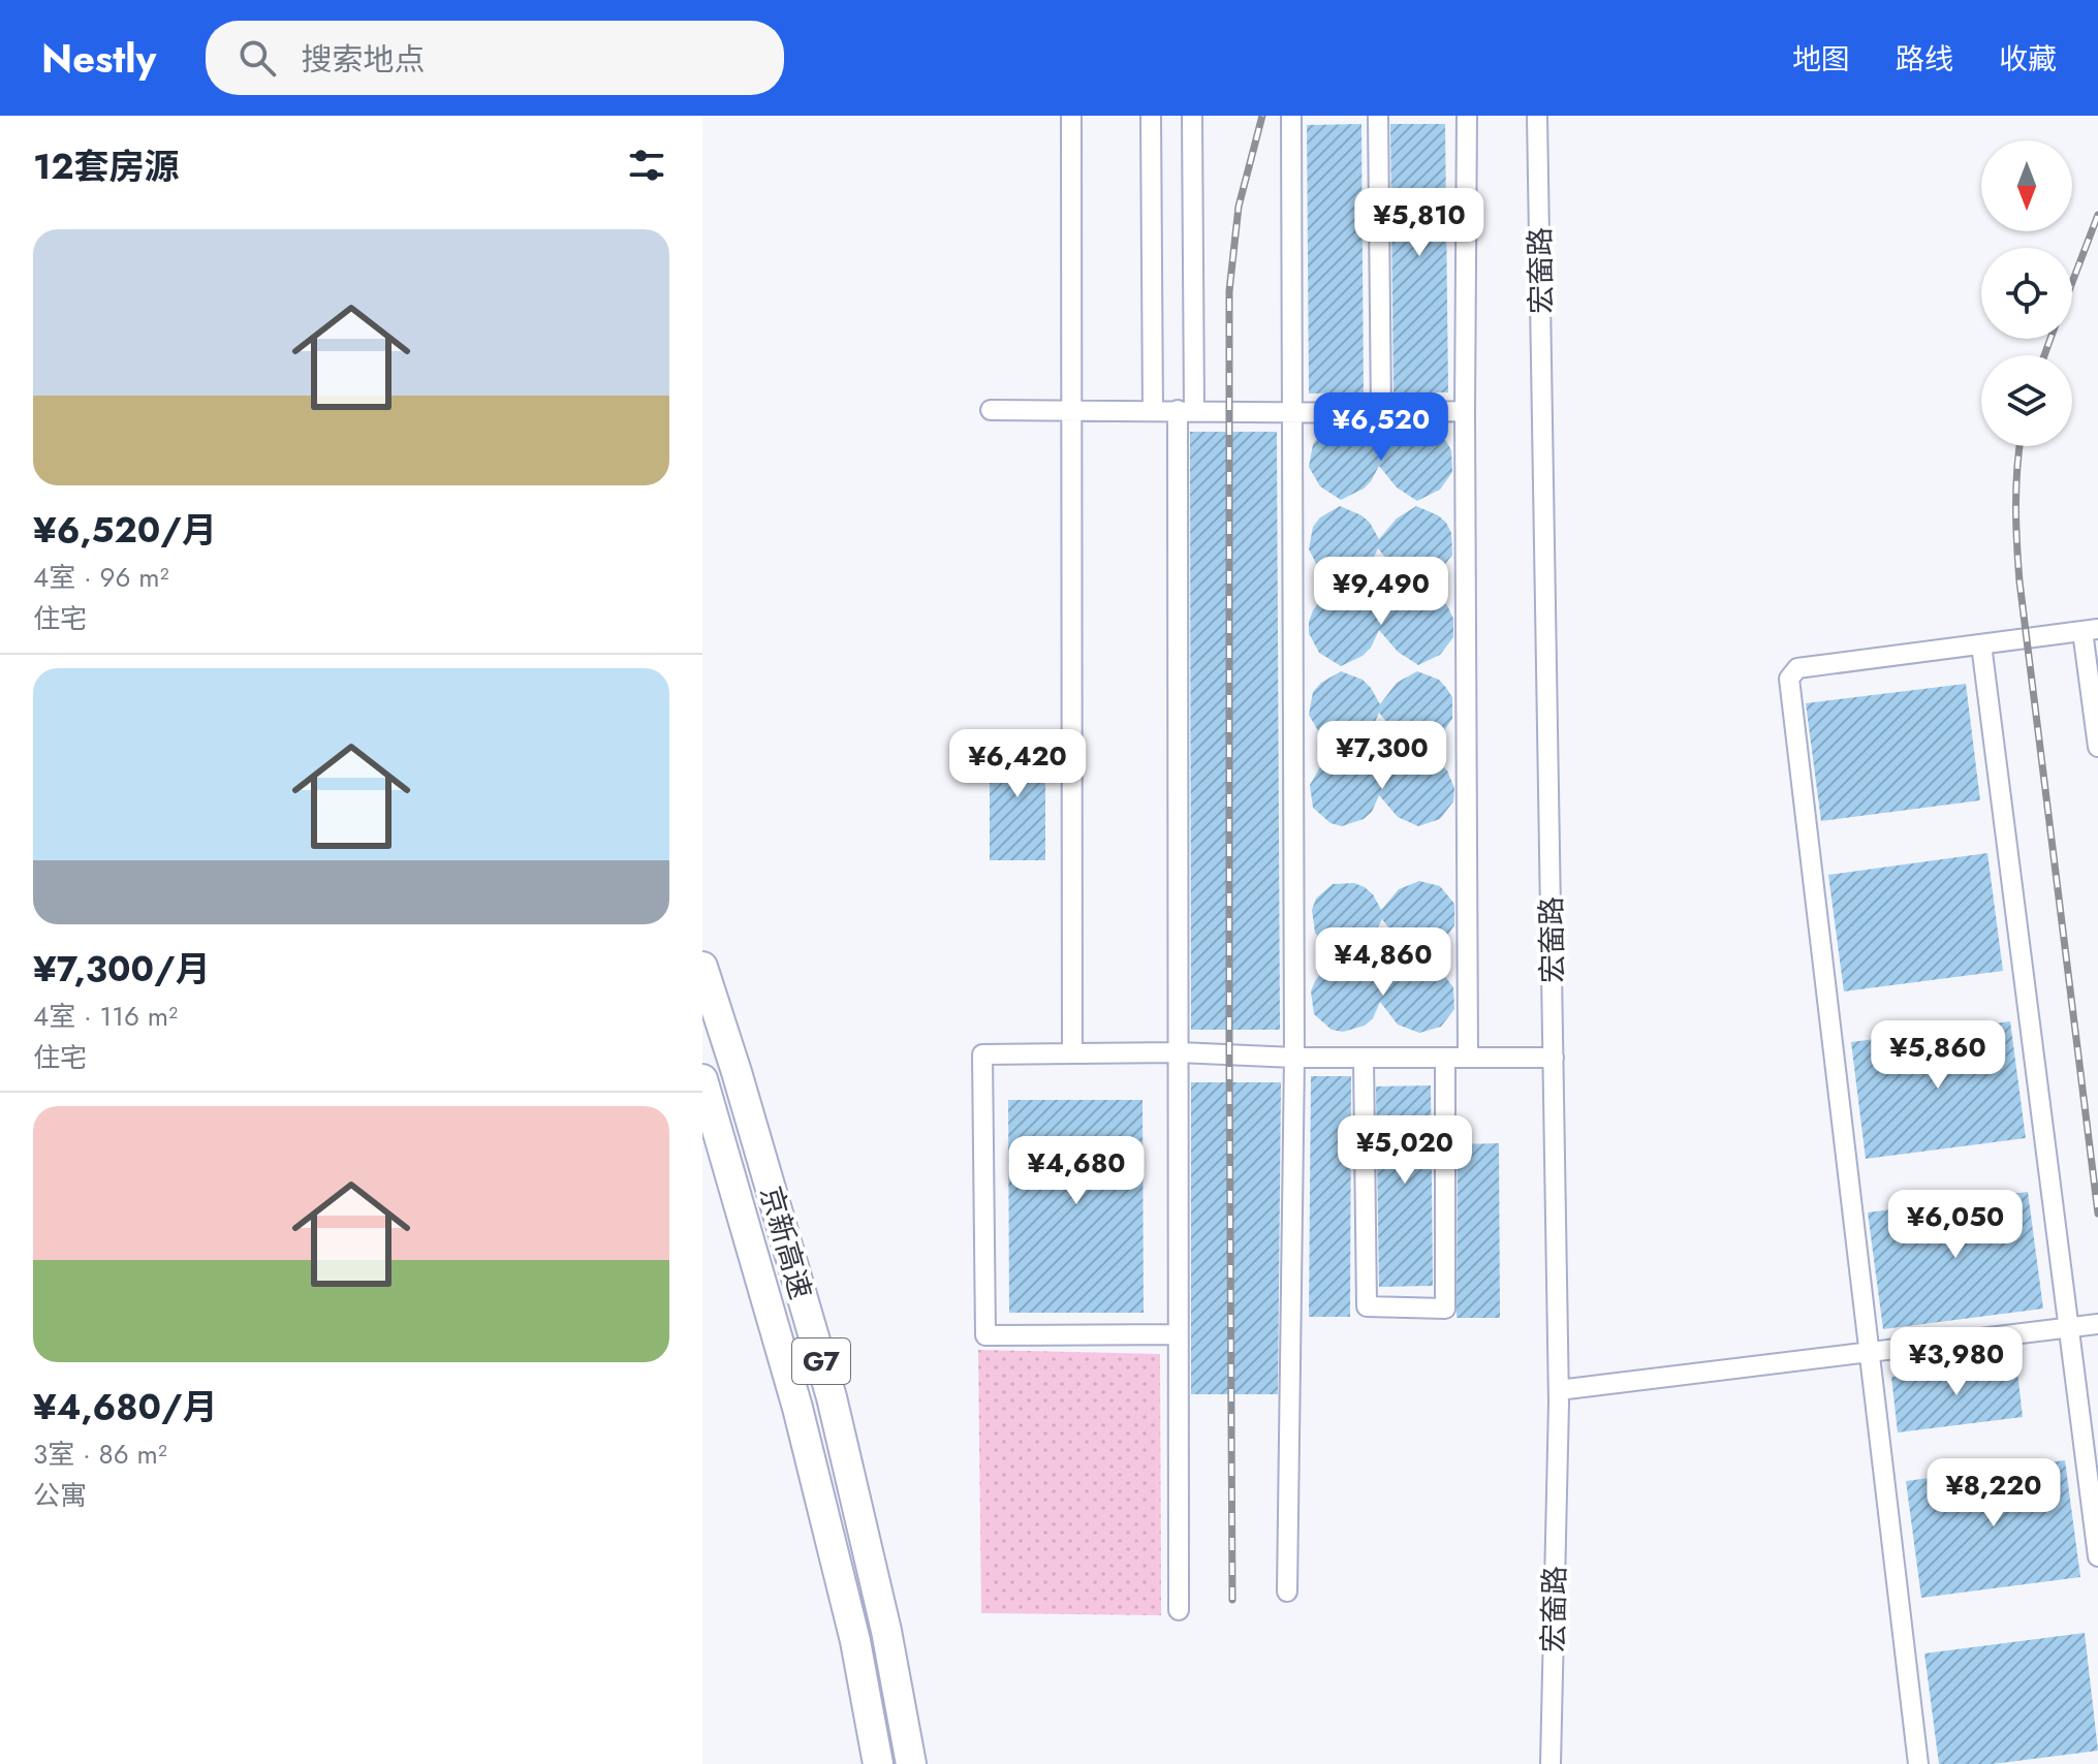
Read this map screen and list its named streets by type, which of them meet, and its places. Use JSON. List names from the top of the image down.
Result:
{
  "streets": {
    "highway": ["京新高速", "G7"],
    "street": ["宏奤路"]
  },
  "north": "bottom",
  "page": {
    "header": "Nestly",
    "search": "搜索地点",
    "nav": ["地图", "路线", "收藏"],
    "heading": "12套房源",
    "price": [
      "¥5,810",
      "¥6,520",
      "¥9,490",
      "¥7,300",
      "¥6,420",
      "¥4,860",
      "¥5,860",
      "¥5,020",
      "¥4,680",
      "¥6,050",
      "¥3,980",
      "¥8,220"
    ],
    "list": [
      {
        "name": "¥6,520/月",
        "note": "4室 · 96 m² · 住宅"
      },
      {
        "name": "¥7,300/月",
        "note": "4室 · 116 m² · 住宅"
      },
      {
        "name": "¥4,680/月",
        "note": "3室 · 86 m² · 公寓"
      }
    ]
  }
}
